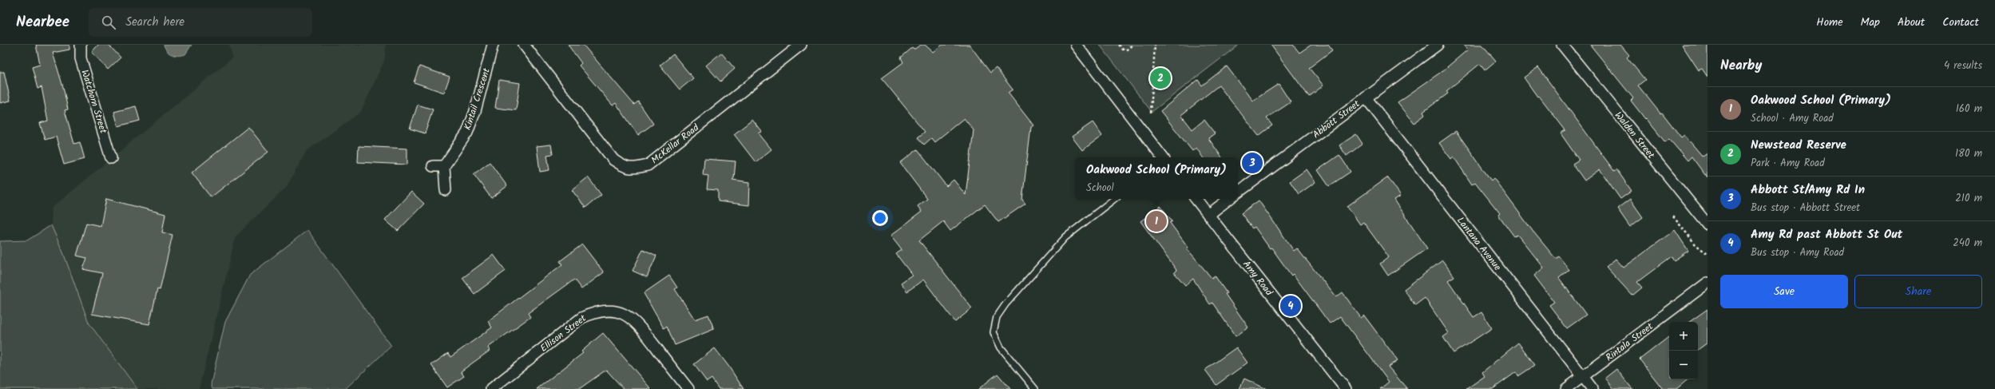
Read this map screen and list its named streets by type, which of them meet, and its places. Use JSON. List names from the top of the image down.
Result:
{
  "streets": {
    "street": [
      "Kintail Crescent",
      "Watchorn Street",
      "Abbott Street",
      "Walden Street",
      "McKellar Road",
      "Lantana Avenue",
      "Amy Road",
      "Ellison Street",
      "Rintala Street"
    ]
  },
  "crossings": [
    ["Abbott Street", "Lantana Avenue"],
    ["Lantana Avenue", "Rintala Street"]
  ],
  "page": {
    "header": "Nearbee",
    "search": "Search here",
    "nav": [
      "Home",
      "Map",
      "About",
      "Contact"
    ],
    "heading": ["Nearby", "4 results"],
    "pins": [
      "2",
      "3",
      "1",
      "4"
    ],
    "list": [
      {
        "mark": "1",
        "name": "Oakwood School (Primary)",
        "note": "School · Amy Road",
        "value": "160 m"
      },
      {
        "mark": "2",
        "name": "Newstead Reserve",
        "note": "Park · Amy Road",
        "value": "180 m"
      },
      {
        "mark": "3",
        "name": "Abbott St/Amy Rd In",
        "note": "Bus stop · Abbott Street",
        "value": "210 m"
      },
      {
        "mark": "4",
        "name": "Amy Rd past Abbott St Out",
        "note": "Bus stop · Amy Road",
        "value": "240 m"
      }
    ],
    "popup": ["Oakwood School (Primary)", "School"],
    "buttons": ["Save", "Share"],
    "map_buttons": ["+", "−"]
  }
}
